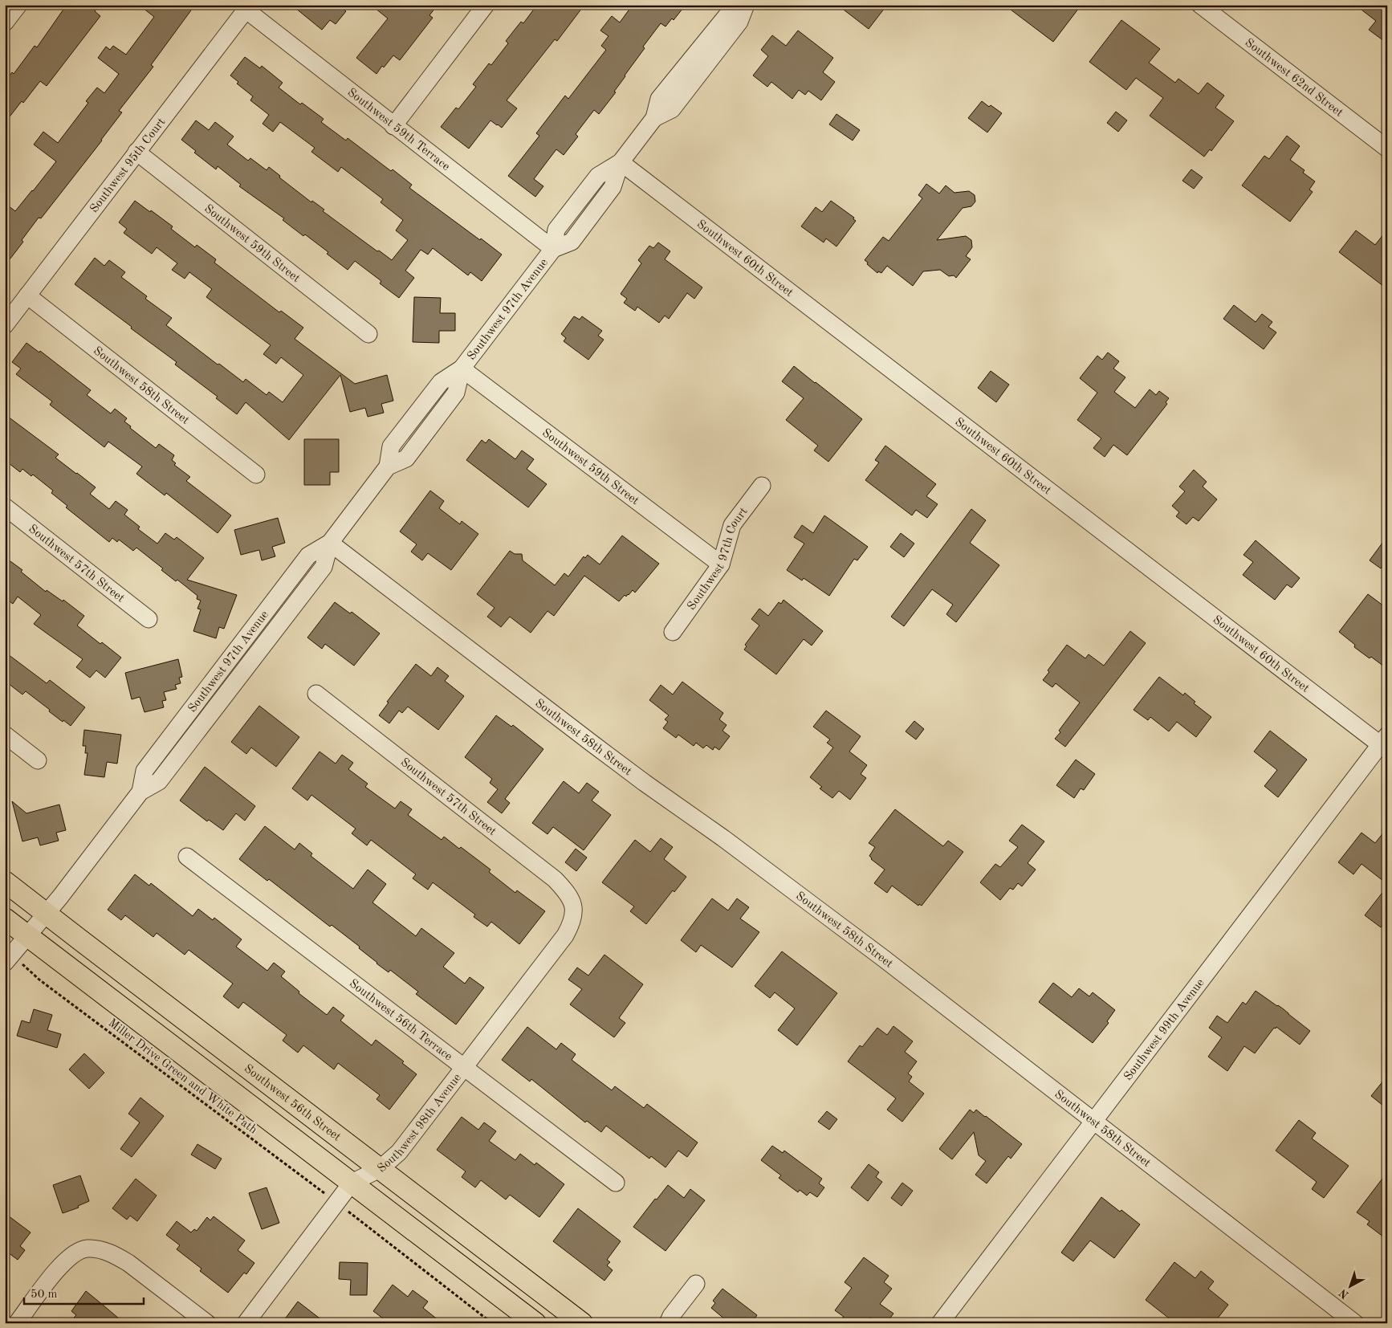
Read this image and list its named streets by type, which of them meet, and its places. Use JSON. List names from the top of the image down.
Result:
{
  "streets": {
    "main road": ["Southwest 56th Street"],
    "street": [
      "Southwest 62nd Street",
      "Southwest 59th Terrace",
      "Southwest 95th Court",
      "Southwest 59th Street",
      "Southwest 60th Street",
      "Southwest 97th Avenue",
      "Southwest 58th Street",
      "Southwest 97th Court",
      "Southwest 57th Street",
      "Southwest 56th Terrace",
      "Southwest 99th Avenue",
      "Southwest 98th Avenue"
    ],
    "path": ["Miller Drive Green and White Path"]
  },
  "crossings": [
    ["Southwest 59th Terrace", "Southwest 95th Court"],
    ["Southwest 59th Terrace", "Southwest 97th Avenue"],
    ["Southwest 95th Court", "Southwest 59th Street"],
    ["Southwest 95th Court", "Southwest 58th Street"],
    ["Southwest 59th Street", "Southwest 97th Avenue"],
    ["Southwest 59th Street", "Southwest 97th Court"],
    ["Southwest 60th Street", "Southwest 97th Avenue"],
    ["Southwest 60th Street", "Southwest 99th Avenue"],
    ["Southwest 97th Avenue", "Southwest 58th Street"],
    ["Southwest 97th Avenue", "Southwest 56th Street"],
    ["Southwest 58th Street", "Southwest 99th Avenue"],
    ["Southwest 57th Street", "Southwest 98th Avenue"],
    ["Southwest 56th Terrace", "Southwest 98th Avenue"],
    ["Southwest 56th Street", "Southwest 98th Avenue"]
  ],
  "scale_bar": "50 m",
  "north": "bottom left"
}
